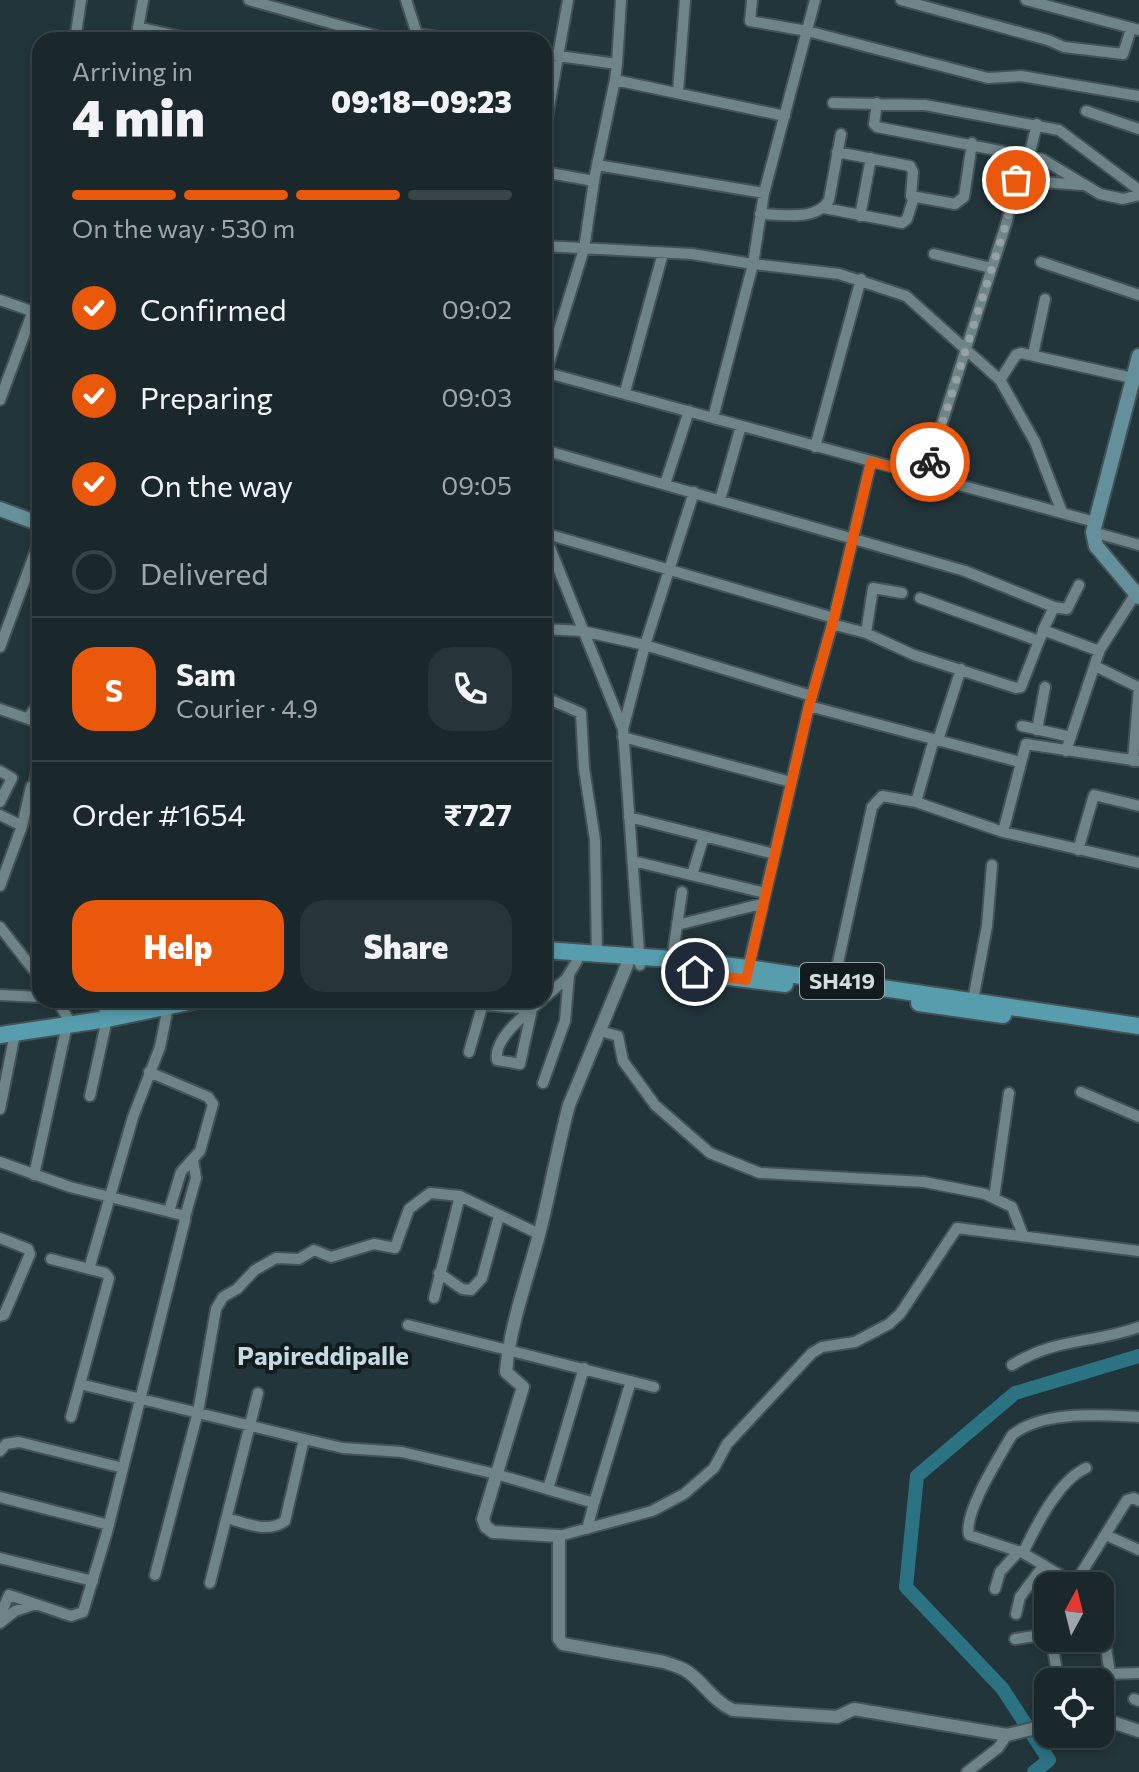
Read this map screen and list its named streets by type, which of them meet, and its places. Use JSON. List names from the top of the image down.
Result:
{
  "streets": {
    "main road": ["SH419"]
  },
  "districts": ["Papireddipalle"],
  "north": "top",
  "page": {
    "heading": ["4 min", "Arriving in", "09:18–09:23"],
    "panel": [
      "Sam",
      "Courier · 4.9",
      "Order #1654",
      "₹727"
    ],
    "bar": "On the way · 530 m",
    "list": [
      ["Confirmed", "09:02"],
      ["Preparing", "09:03"],
      ["On the way", "09:05"],
      "Delivered"
    ],
    "round": "S",
    "buttons": ["Help", "Share"]
  }
}
